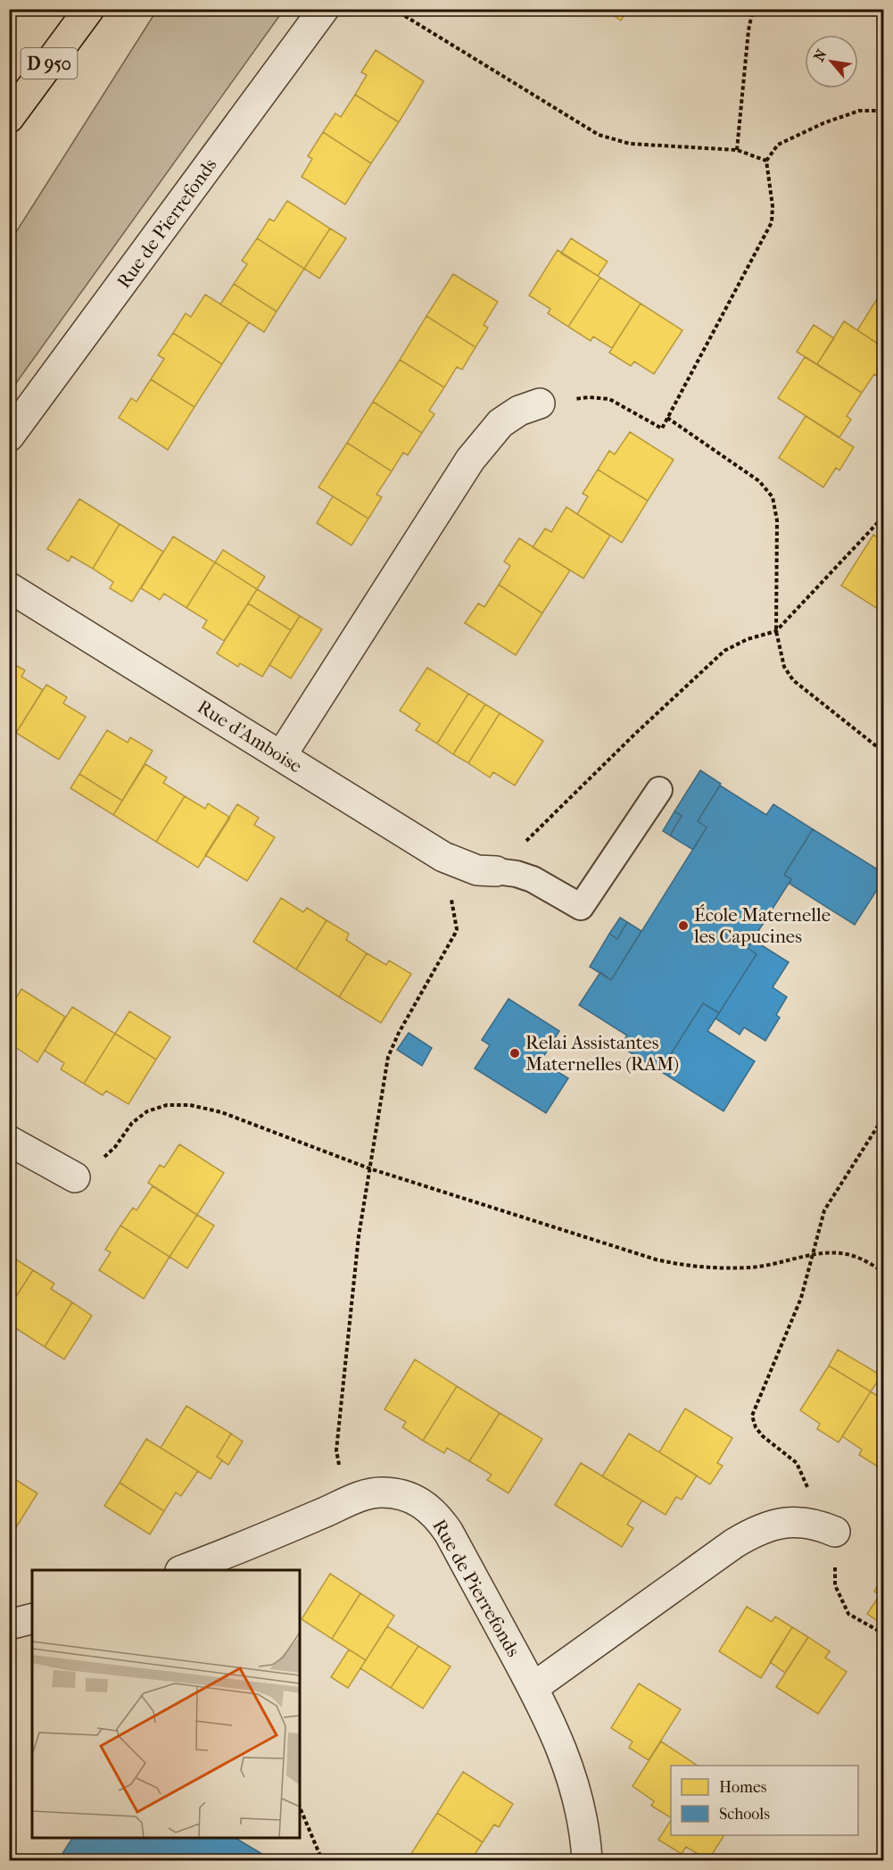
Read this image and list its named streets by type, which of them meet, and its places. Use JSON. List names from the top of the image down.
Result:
{
  "streets": {
    "highway": ["D 950"],
    "street": ["Rue de Pierrefonds", "Rue d'Amboise"]
  },
  "places": ["École Maternelle les Capucines", "Relai Assistantes Maternelles (RAM)"],
  "legend": ["Homes", "Schools"],
  "north": "top left"
}
